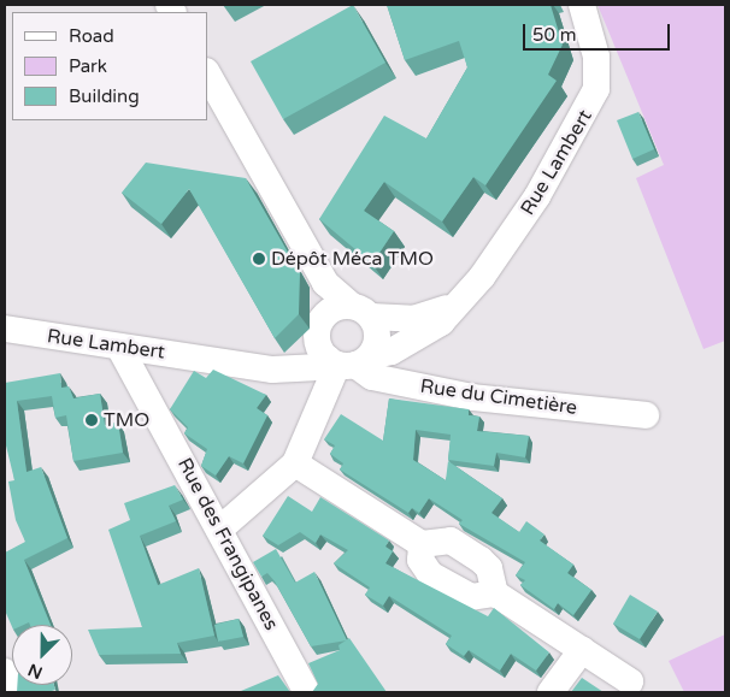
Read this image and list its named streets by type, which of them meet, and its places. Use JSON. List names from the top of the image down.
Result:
{
  "streets": {
    "street": ["Rue Lambert", "Rue du Cimetière", "Rue des Frangipanes"]
  },
  "crossings": [
    ["Rue Lambert", "Rue du Cimetière"],
    ["Rue Lambert", "Rue des Frangipanes"]
  ],
  "places": ["Dépôt Méca TMO", "TMO"],
  "legend": ["Road", "Park", "Building"],
  "scale_bar": "50 m",
  "north": "bottom left"
}
